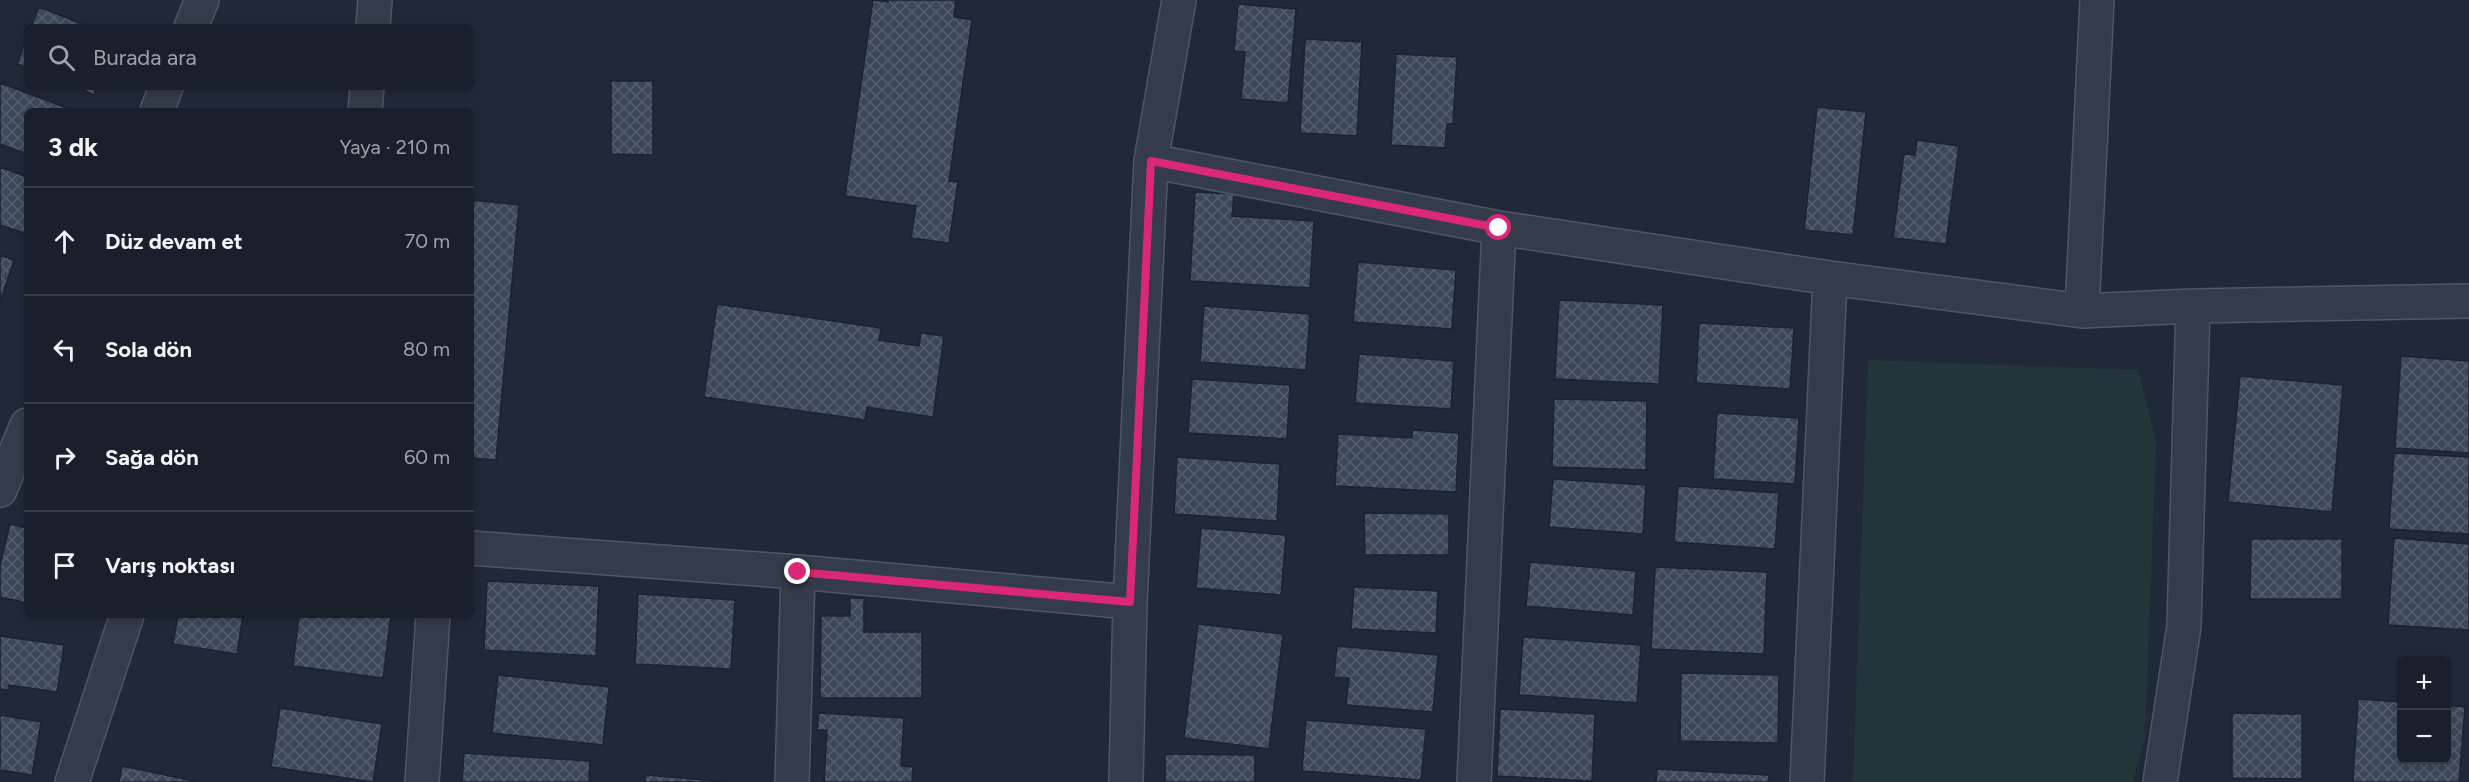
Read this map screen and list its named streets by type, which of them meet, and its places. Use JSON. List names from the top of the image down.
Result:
{
  "page": {
    "search": "Burada ara",
    "heading": ["3 dk", "Yaya · 210 m"],
    "list": [
      ["Düz devam et", "70 m"],
      ["Sola dön", "80 m"],
      ["Sağa dön", "60 m"],
      "Varış noktası"
    ],
    "map_buttons": ["+", "−"]
  }
}
